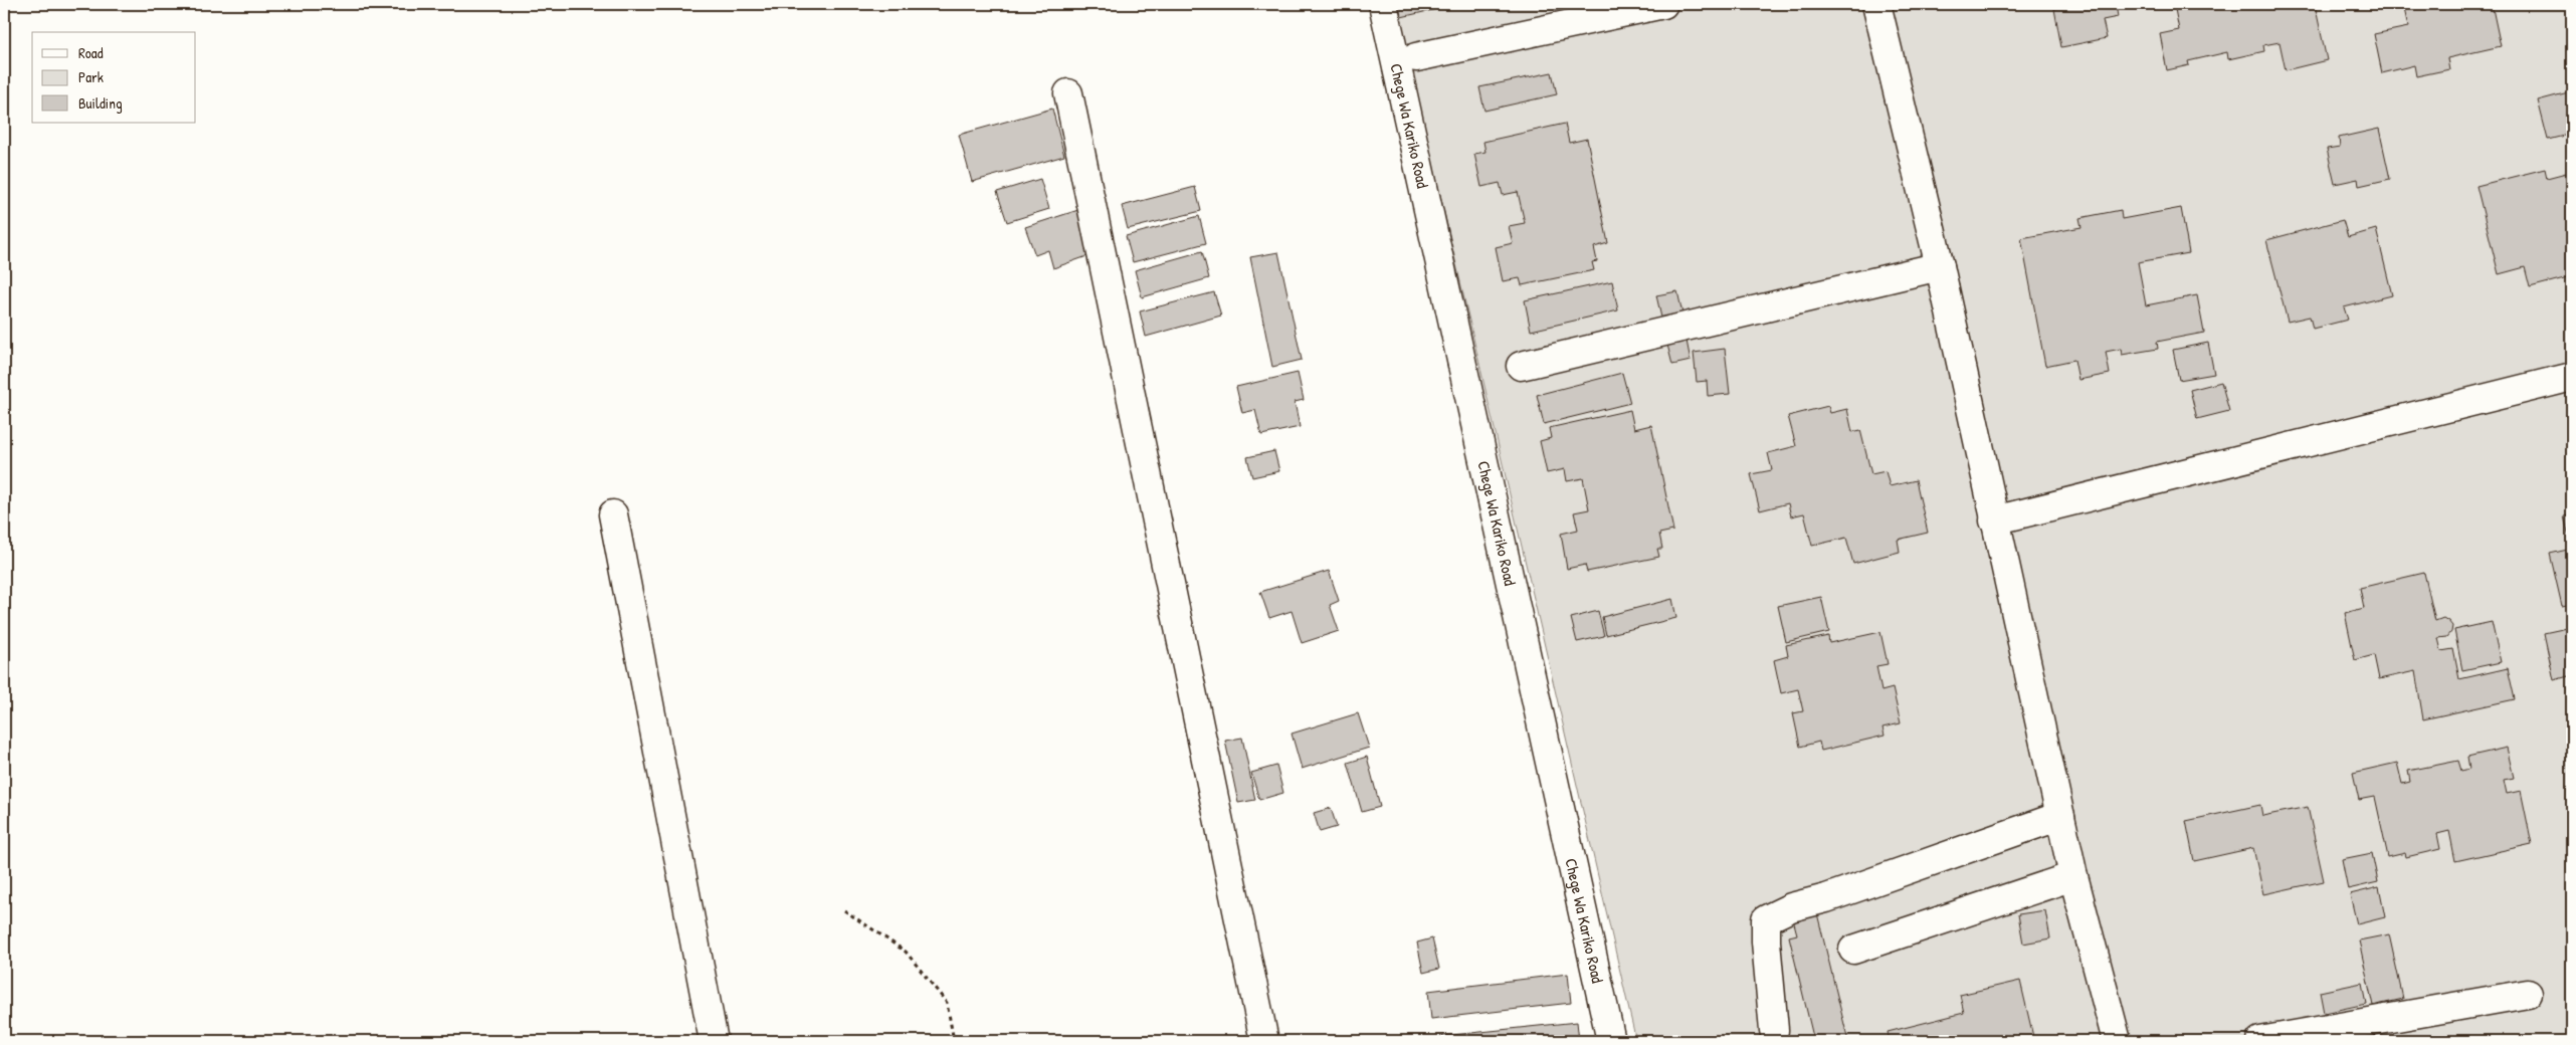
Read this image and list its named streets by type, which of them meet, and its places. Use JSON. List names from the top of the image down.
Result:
{
  "streets": {
    "street": ["Chege Wa Kariko Road"]
  },
  "legend": ["Road", "Park", "Building"]
}
